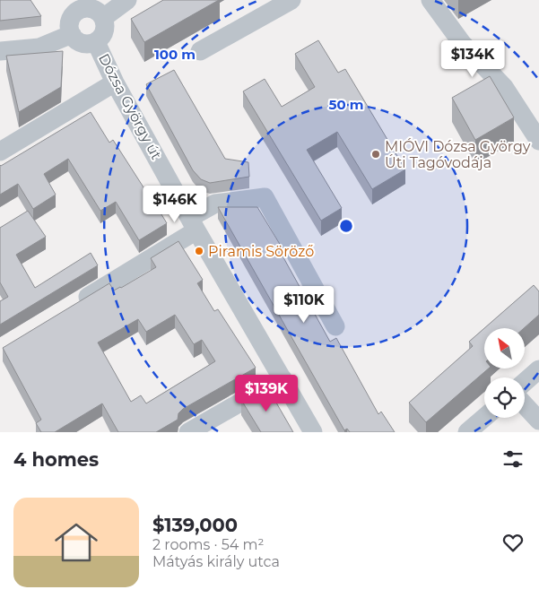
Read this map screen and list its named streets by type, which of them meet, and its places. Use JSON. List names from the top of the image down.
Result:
{
  "streets": {
    "street": ["Dózsa György út"]
  },
  "places": ["MIÓVI Dózsa György Úti Tagóvodája", "Piramis Söröző"],
  "north": "top left",
  "page": {
    "price": [
      "$134K",
      "$146K",
      "$110K",
      "$139K"
    ],
    "heading": "4 homes",
    "list": [
      {
        "name": "$139,000",
        "note": "2 rooms · 54 m² · Mátyás király utca"
      }
    ]
  },
  "rings": ["100 m", "50 m"]
}
